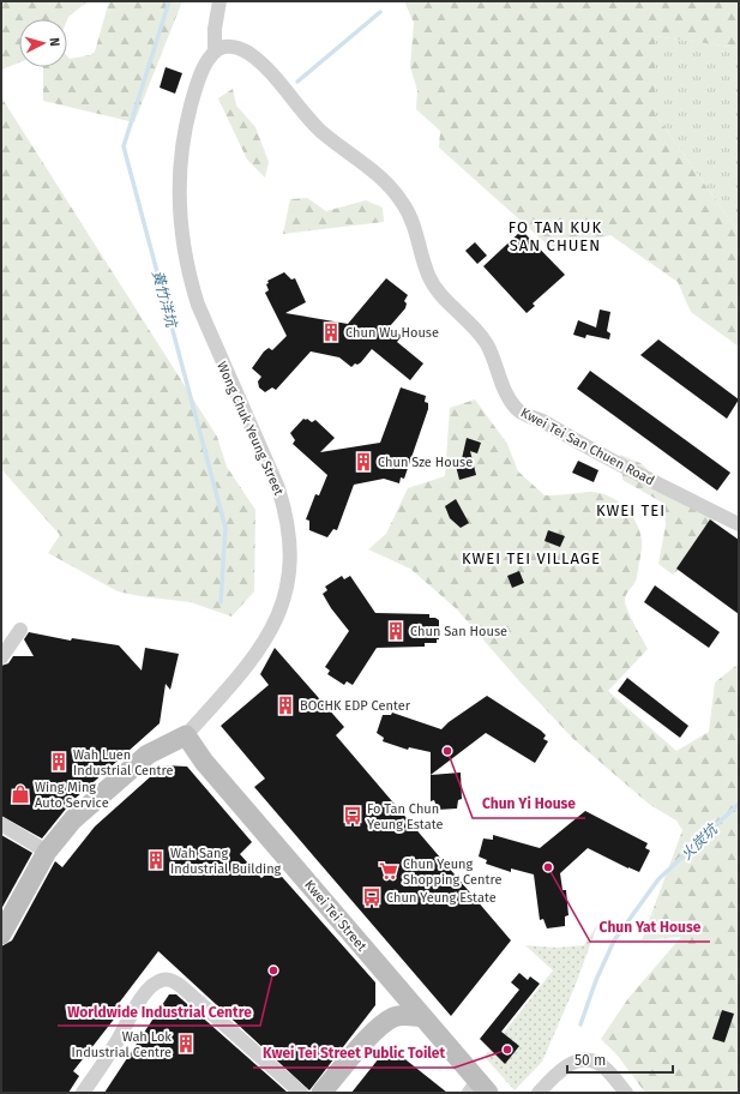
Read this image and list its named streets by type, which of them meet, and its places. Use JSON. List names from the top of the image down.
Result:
{
  "streets": {
    "street": ["Wong Chuk Yeung Street", "Kwei Tei San Chuen Road", "Kwei Tei Street"]
  },
  "crossings": [
    ["Wong Chuk Yeung Street", "Kwei Tei San Chuen Road"],
    ["Wong Chuk Yeung Street", "Kwei Tei Street"]
  ],
  "districts": ["FO TAN KUK SAN CHUEN", "KWEI TEI", "KWEI TEI VILLAGE"],
  "water": ["黃竹洋坑", "火炭坑"],
  "places": {
    "building": [
      "Chun Wu House",
      "Chun Sze House",
      "Chun San House",
      "BOCHK EDP Center",
      "Wah Luen Industrial Centre",
      "Wah Sang Industrial Building",
      "Wah Lok Industrial Centre"
    ],
    "other": [
      "Chun Yi House",
      "Chun Yat House",
      "Worldwide Industrial Centre",
      "Kwei Tei Street Public Toilet"
    ],
    "shop": ["Wing Ming Auto Service"],
    "bus stop": ["Fo Tan Chun Yeung Estate", "Chun Yeung Estate"],
    "supermarket": ["Chun Yeung Shopping Centre"]
  },
  "scale_bar": "50 m",
  "north": "right"
}
